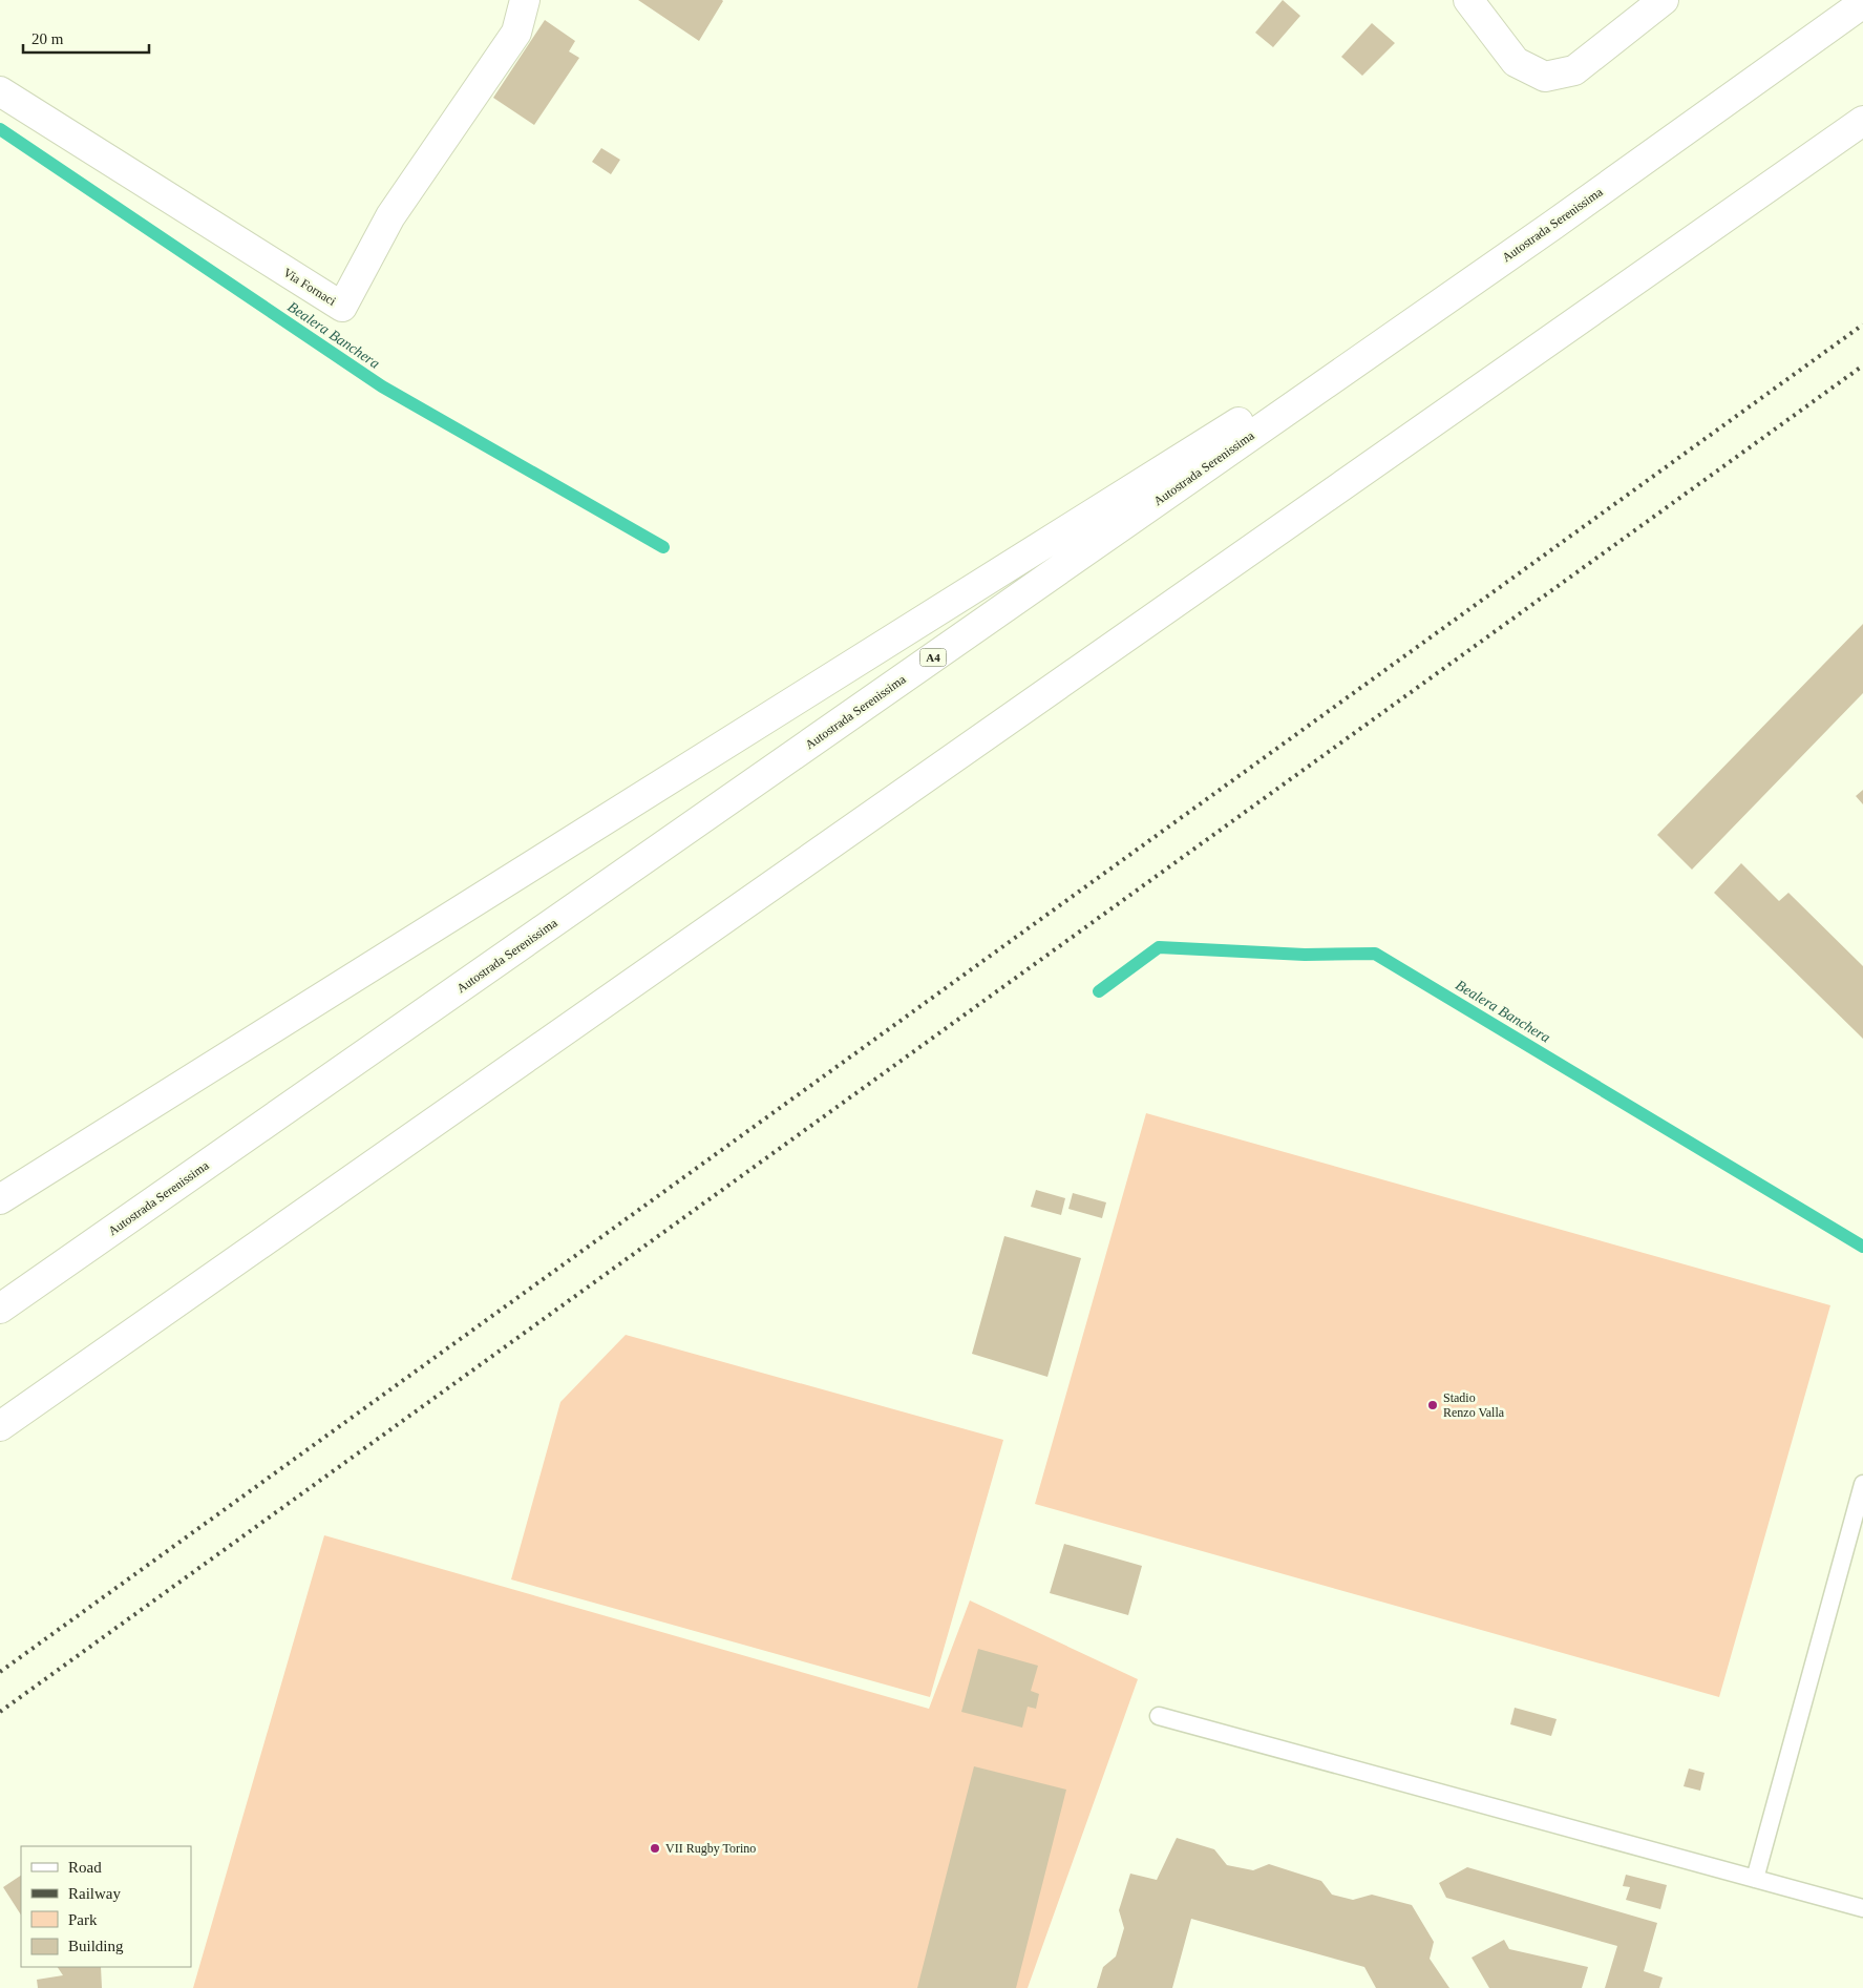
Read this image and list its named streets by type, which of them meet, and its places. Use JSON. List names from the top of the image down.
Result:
{
  "streets": {
    "main road": ["Autostrada Serenissima", "Via Fornaci", "A4"]
  },
  "water": ["Bealera Banchera"],
  "places": ["Stadio Renzo Valla", "VII Rugby Torino"],
  "legend": [
    "Road",
    "Railway",
    "Park",
    "Building"
  ],
  "scale_bar": "20 m"
}
